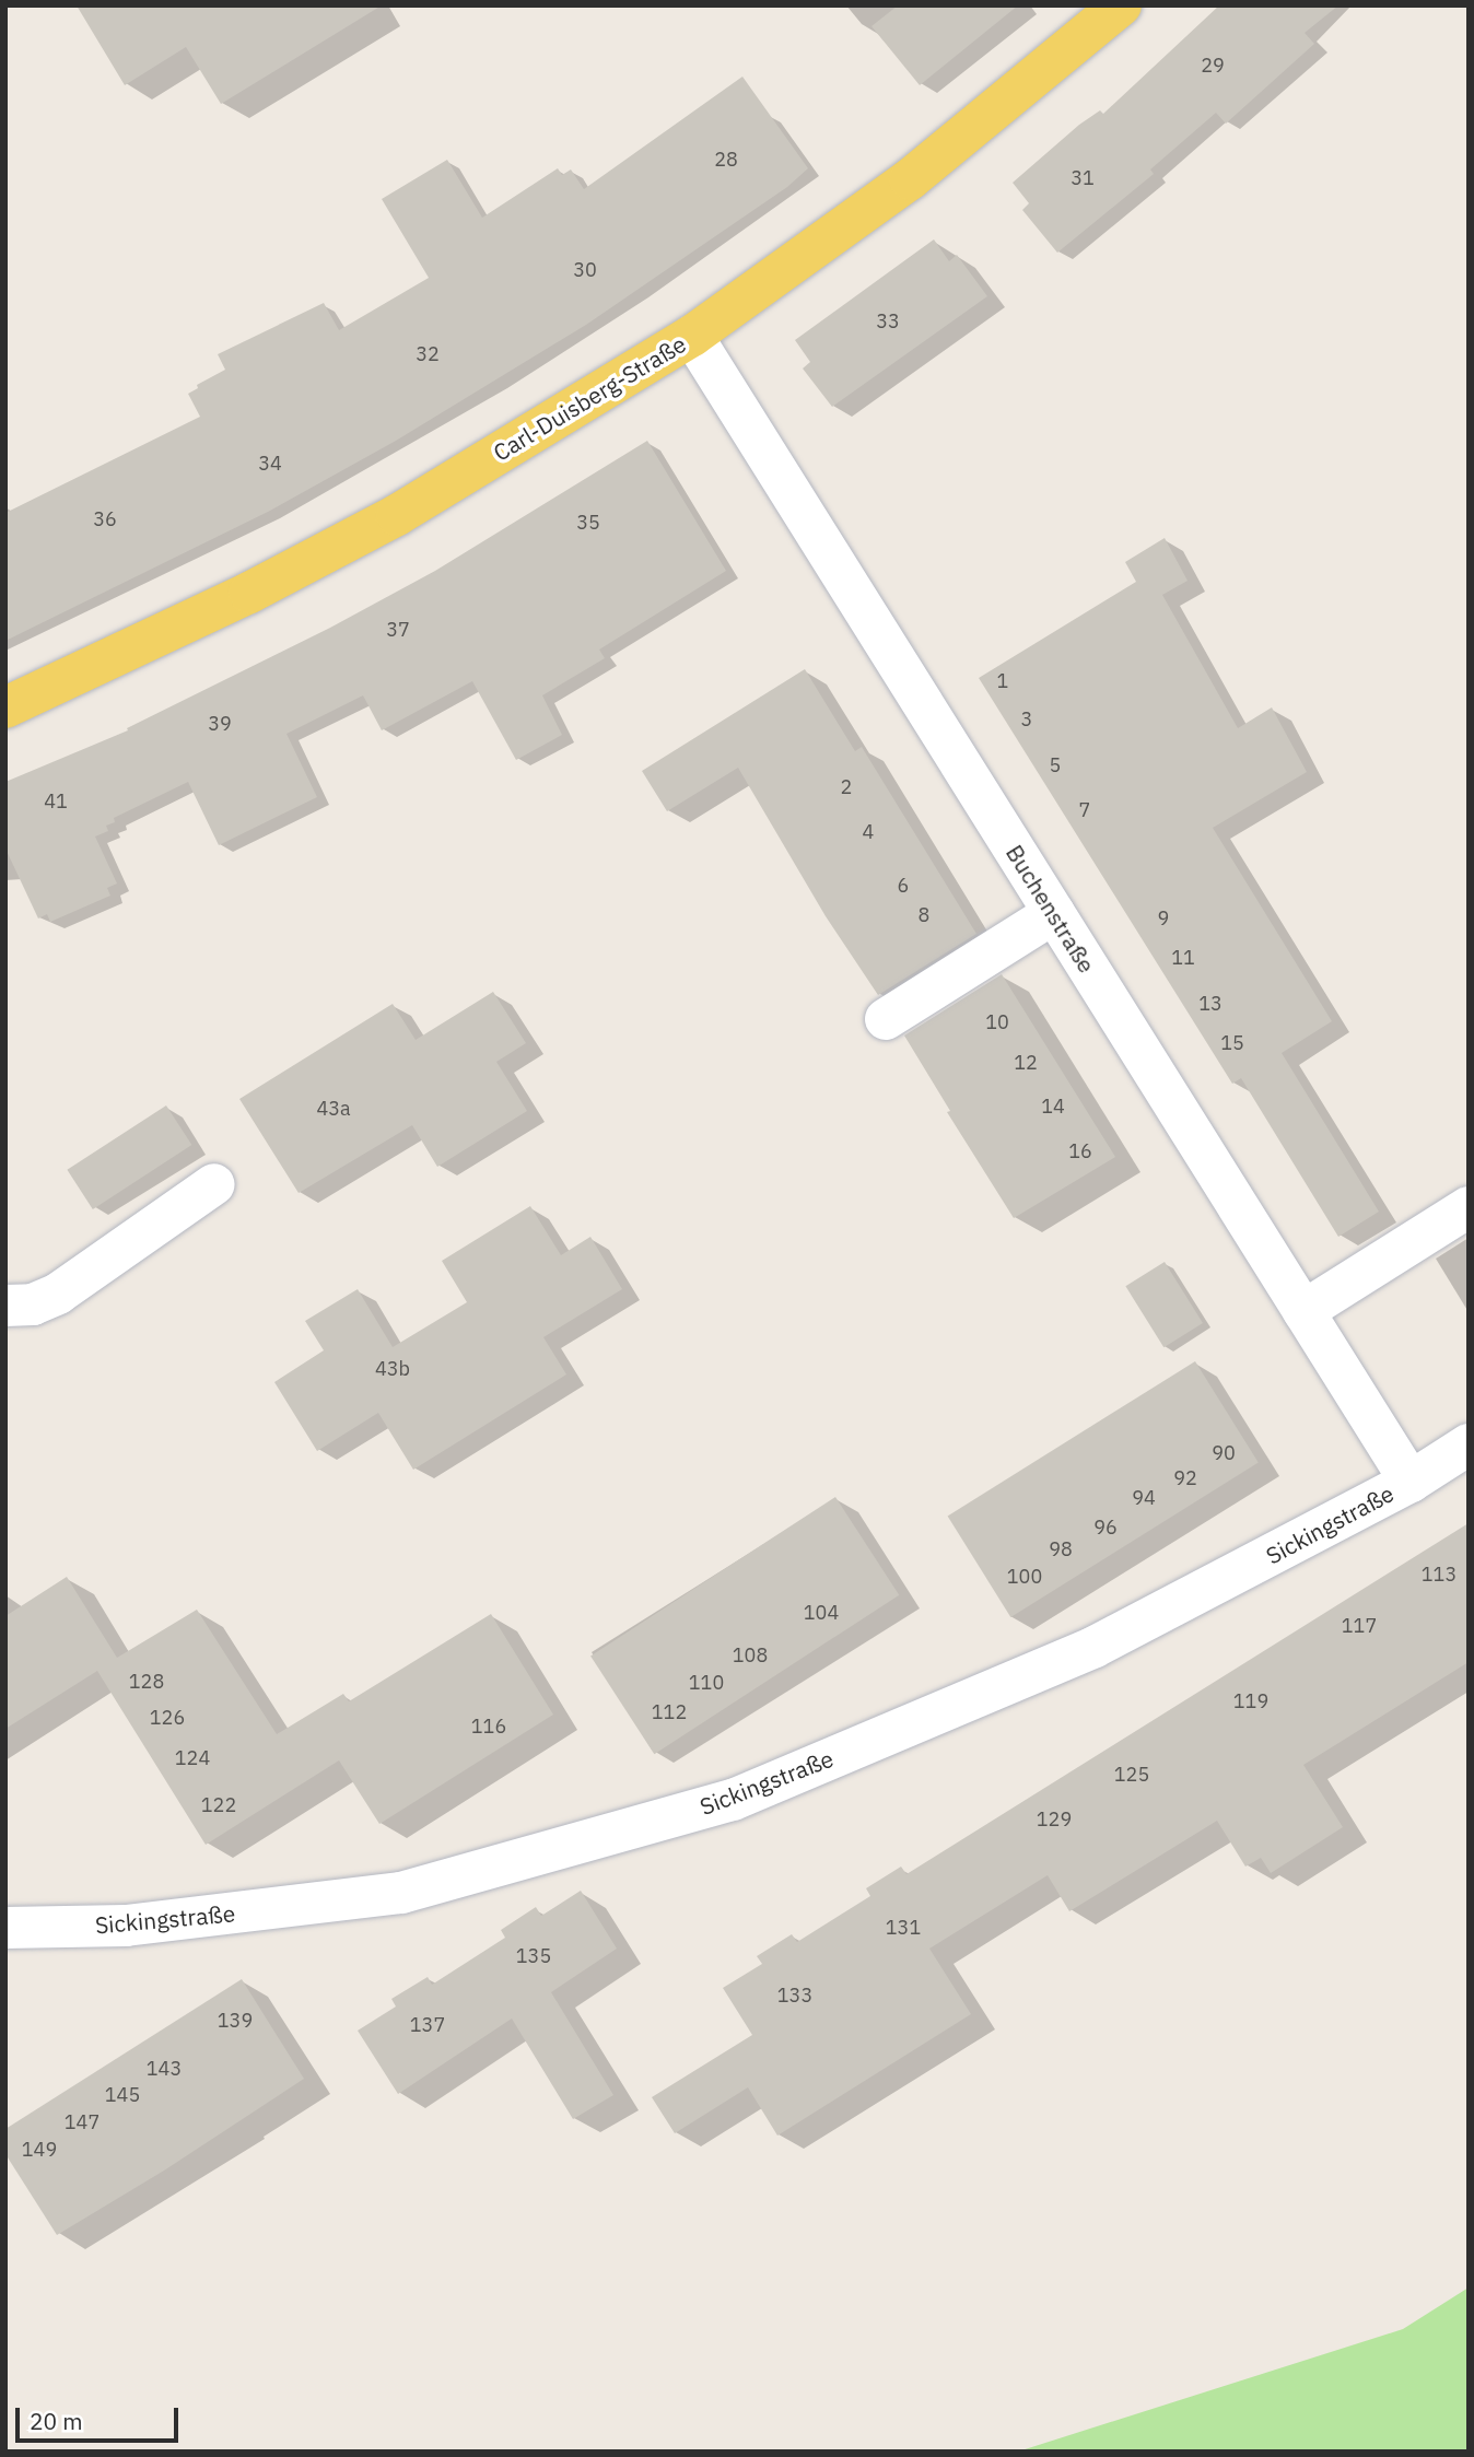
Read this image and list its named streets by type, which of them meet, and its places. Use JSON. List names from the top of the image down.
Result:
{
  "streets": {
    "main road": ["Carl-Duisberg-Straße"],
    "street": ["Buchenstraße", "Sickingstraße"]
  },
  "crossings": [
    ["Carl-Duisberg-Straße", "Buchenstraße"],
    ["Buchenstraße", "Sickingstraße"]
  ],
  "house_numbers": [
    "29",
    "28",
    "31",
    "30",
    "33",
    "32",
    "34",
    "36",
    "35",
    "37",
    "1",
    "3",
    "39",
    "5",
    "2",
    "41",
    "7",
    "4",
    "6",
    "8",
    "9",
    "11",
    "13",
    "10",
    "15",
    "12",
    "14",
    "43a",
    "16",
    "43b",
    "90",
    "92",
    "94",
    "96",
    "98",
    "113",
    "100",
    "104",
    "117",
    "108",
    "128",
    "110",
    "119",
    "112",
    "126",
    "116",
    "124",
    "125",
    "122",
    "129",
    "131",
    "135",
    "133",
    "139",
    "137",
    "143",
    "145",
    "147",
    "149"
  ],
  "scale_bar": "20 m"
}
